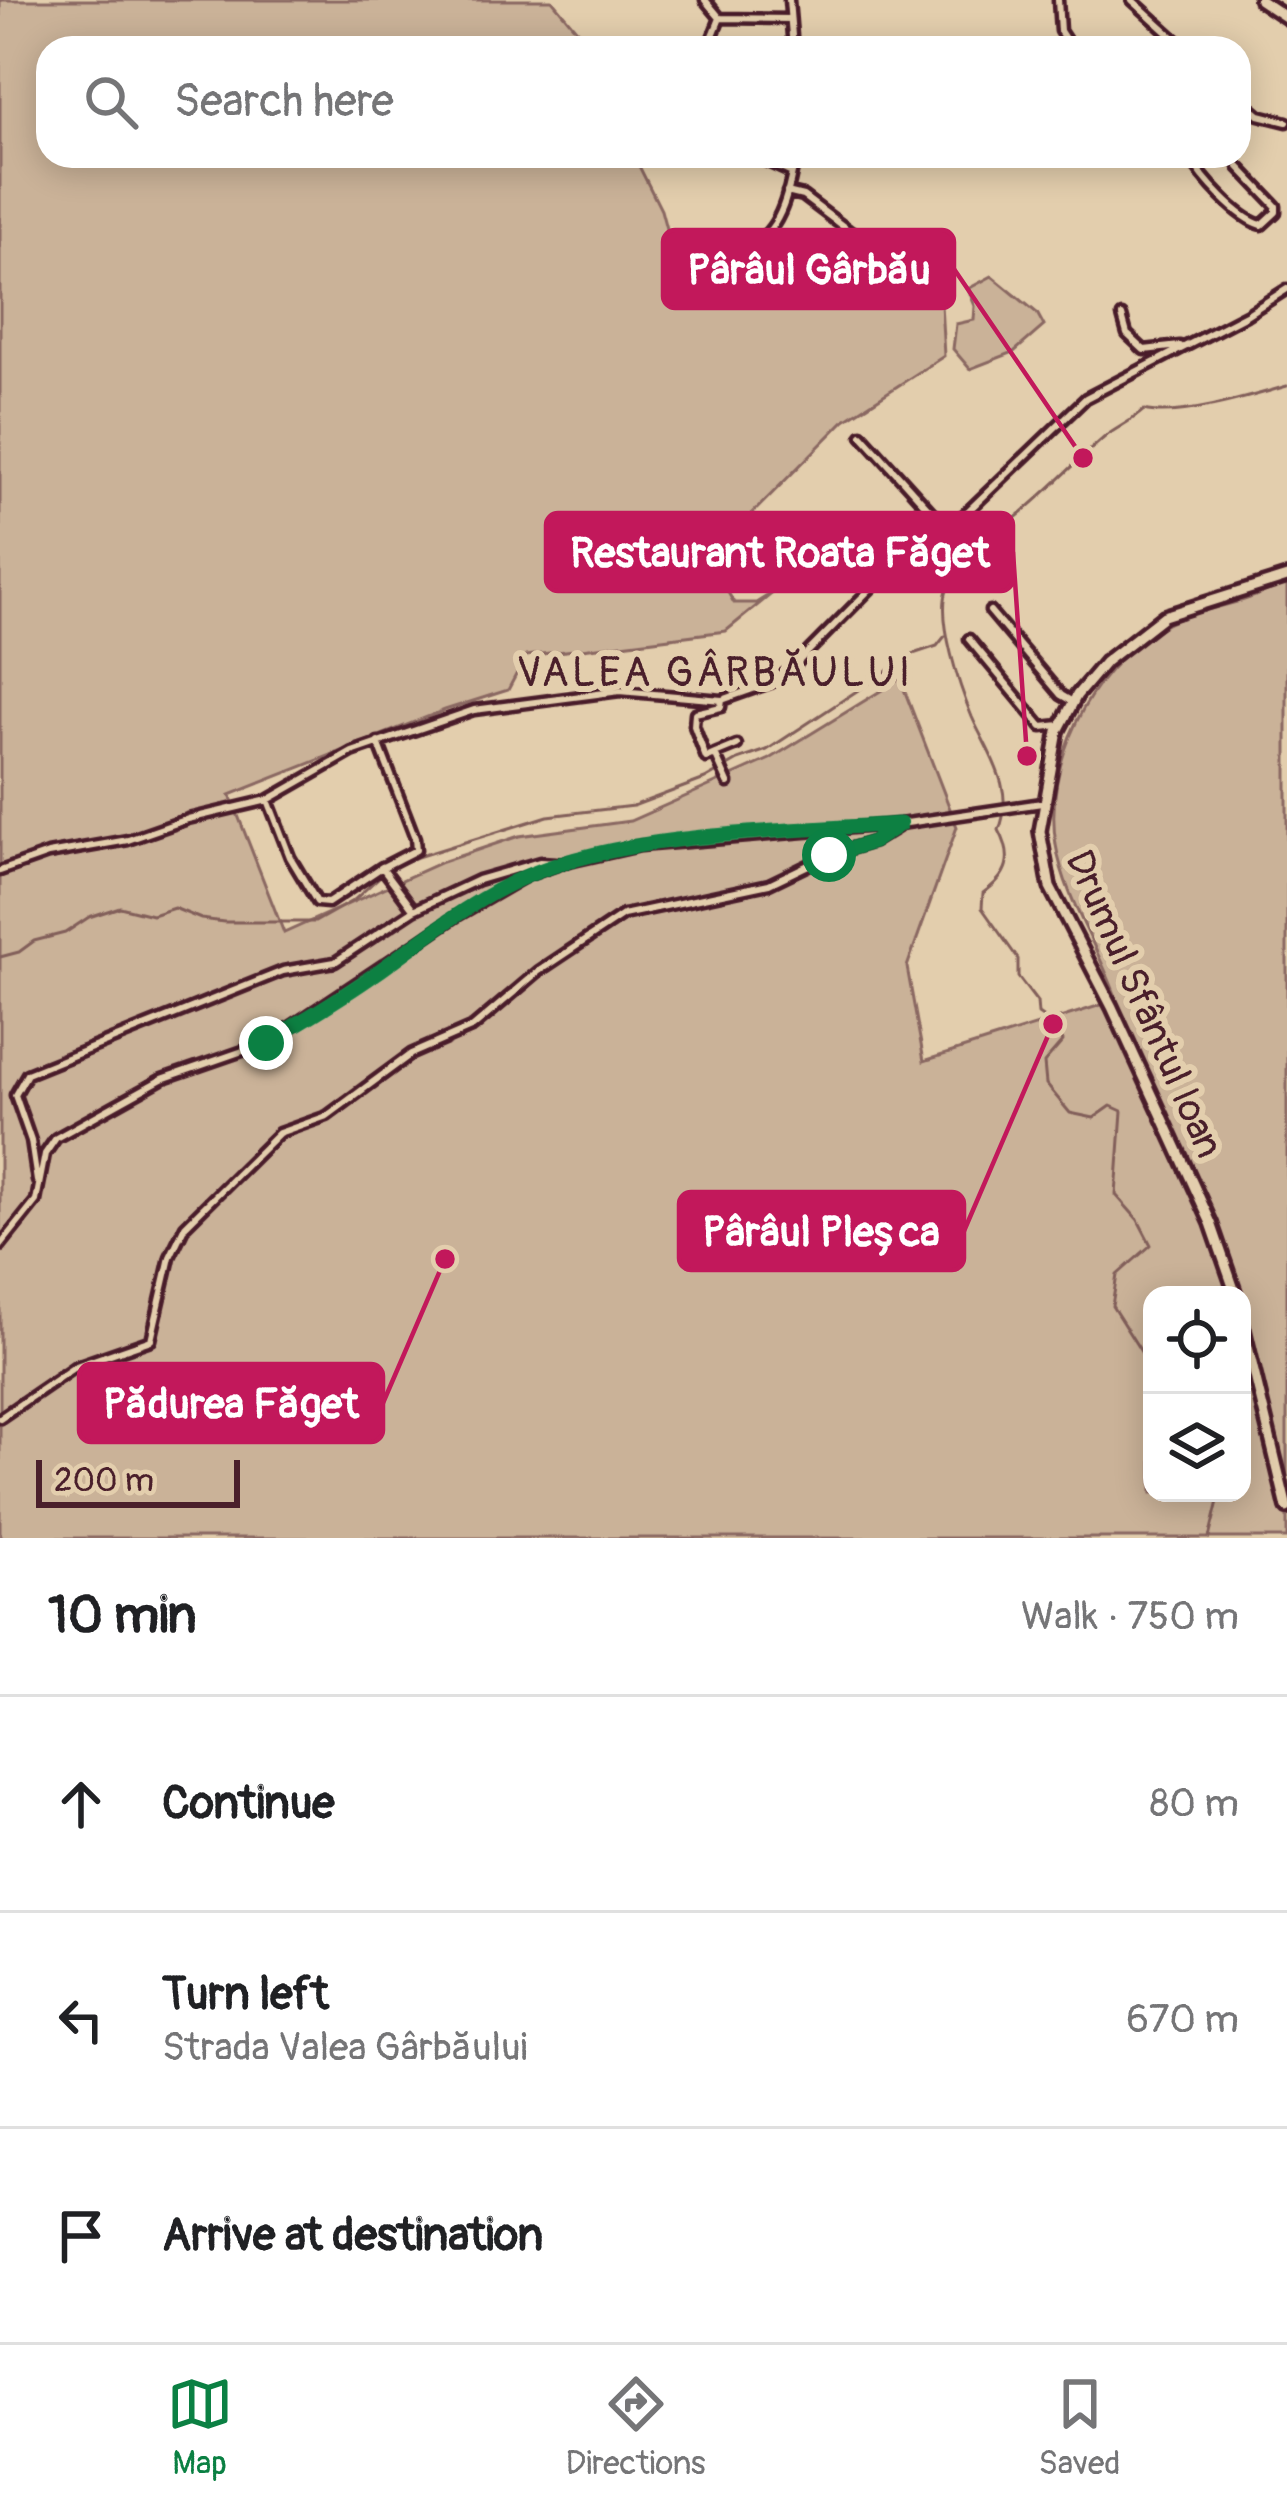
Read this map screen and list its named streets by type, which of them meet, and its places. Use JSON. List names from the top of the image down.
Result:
{
  "streets": {
    "main road": ["Drumul Sfântul Ioan"]
  },
  "districts": ["VALEA GÂRBĂULUI"],
  "places": [
    "Pârâul Gârbău",
    "Restaurant Roata Făget",
    "Pârâul Pleșca",
    "Pădurea Făget"
  ],
  "scale_bar": "200 m",
  "page": {
    "search": "Search here",
    "scale": "200 m",
    "heading": ["10 min", "Walk · 750 m"],
    "list": [
      ["Continue", "80 m"],
      ["Turn left", "Strada Valea Gârbăului", "670 m"],
      "Arrive at destination"
    ],
    "nav": ["Map", "Directions", "Saved"]
  }
}
